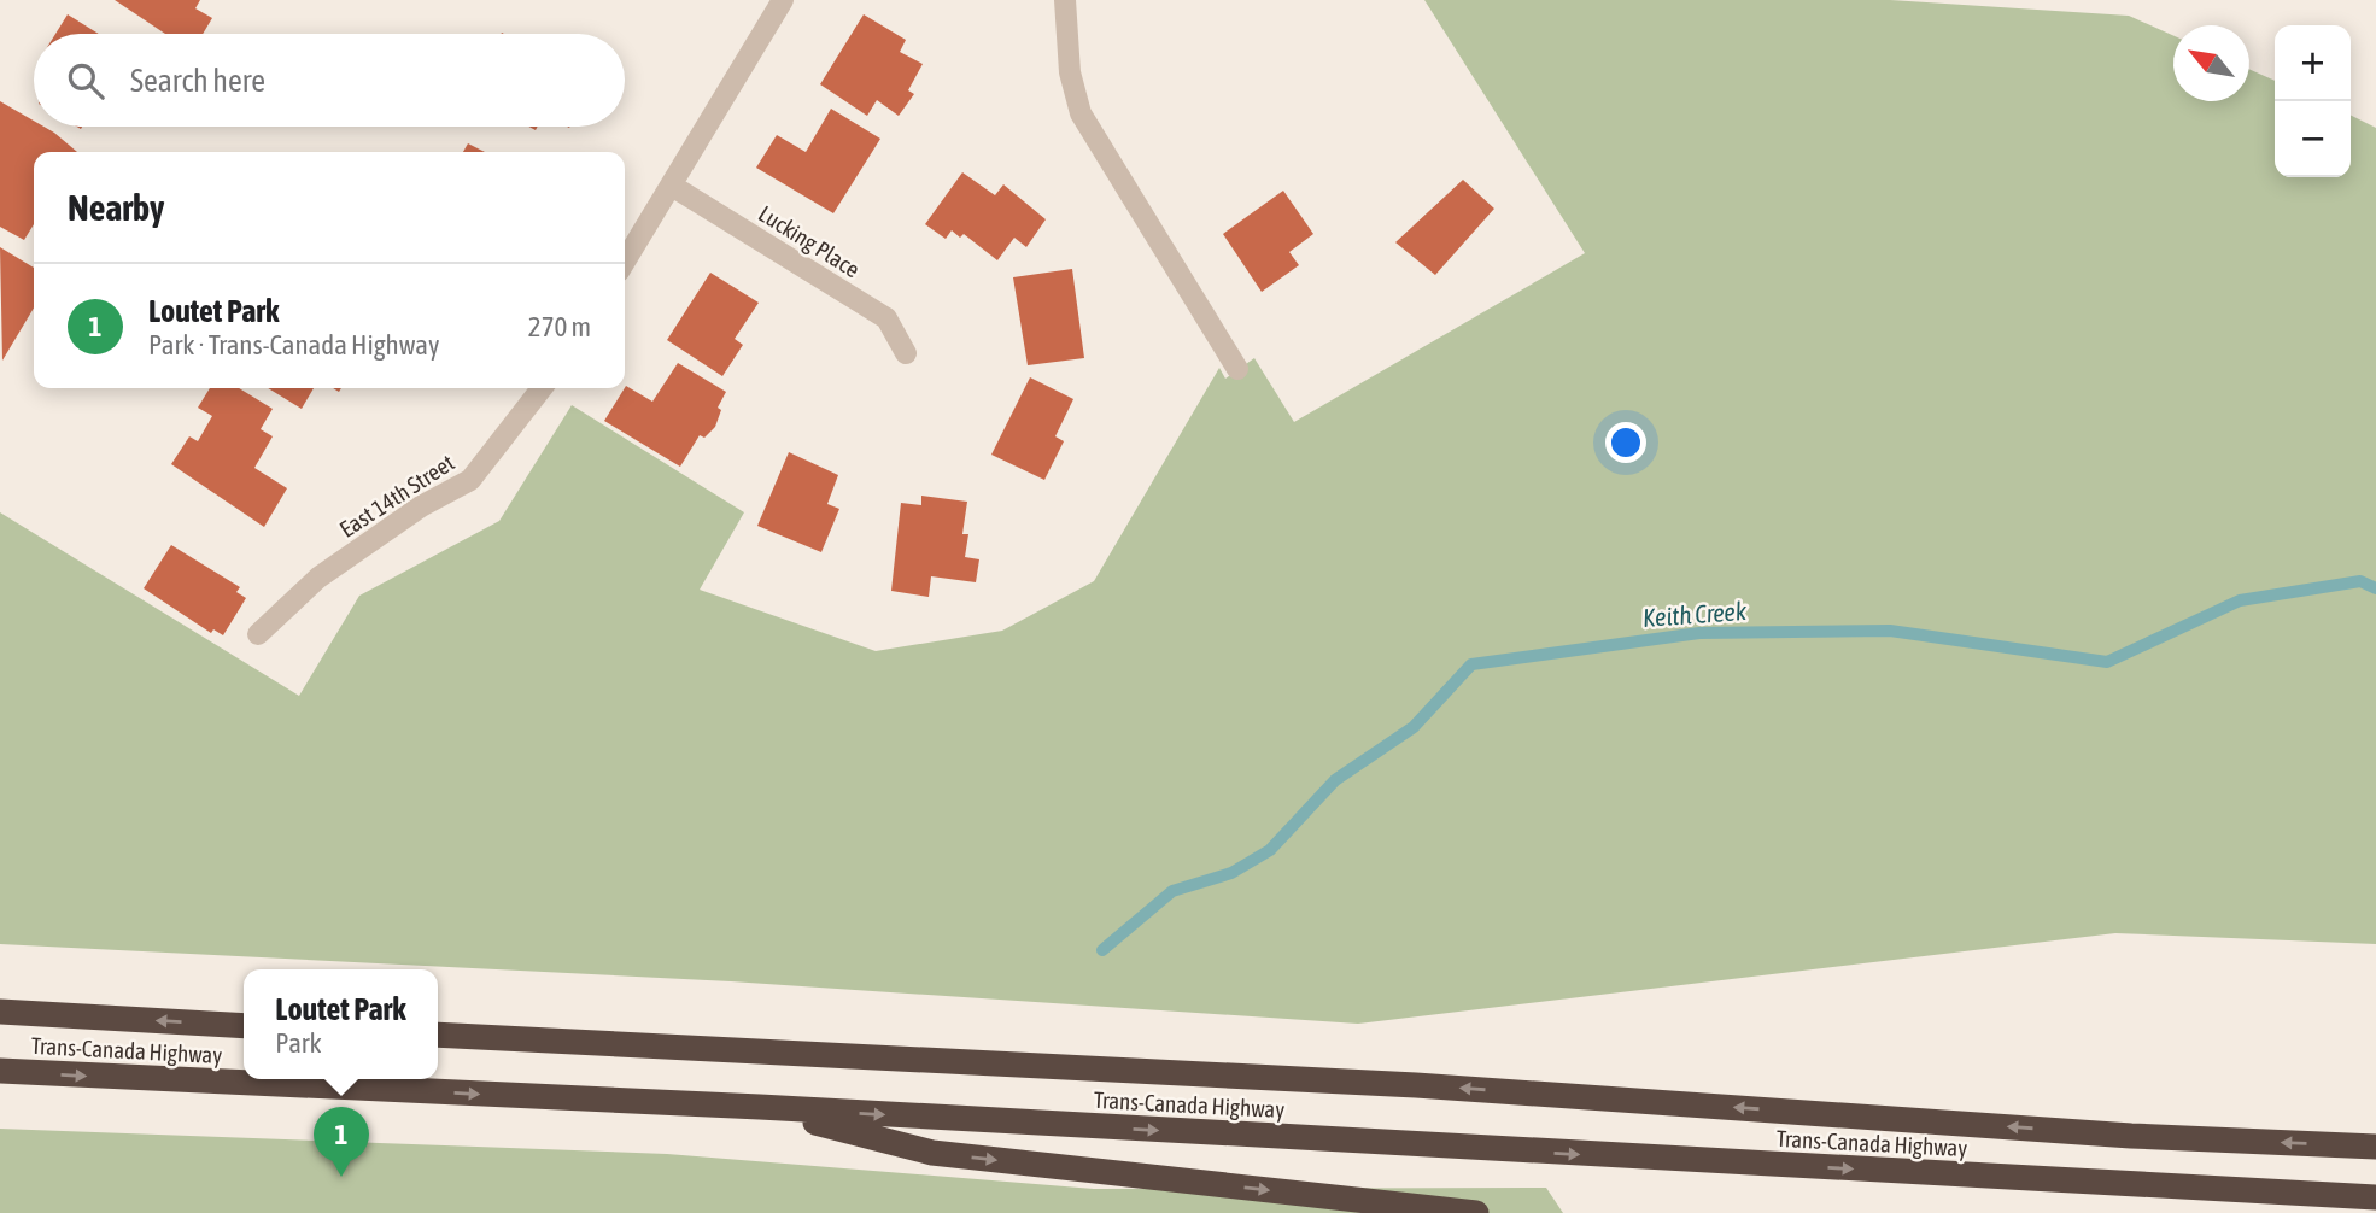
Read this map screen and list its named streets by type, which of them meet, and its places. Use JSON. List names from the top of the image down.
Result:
{
  "streets": {
    "highway": ["Trans-Canada Highway"],
    "street": ["Lucking Place", "East 14th Street"]
  },
  "water": ["Keith Creek"],
  "north": "top left",
  "page": {
    "map_buttons": ["+", "−"],
    "search": "Search here",
    "heading": "Nearby",
    "list": [
      {
        "mark": "1",
        "name": "Loutet Park",
        "note": "Park · Trans-Canada Highway",
        "value": "270 m"
      }
    ],
    "popup": ["Loutet Park", "Park"],
    "pins": "1"
  }
}
